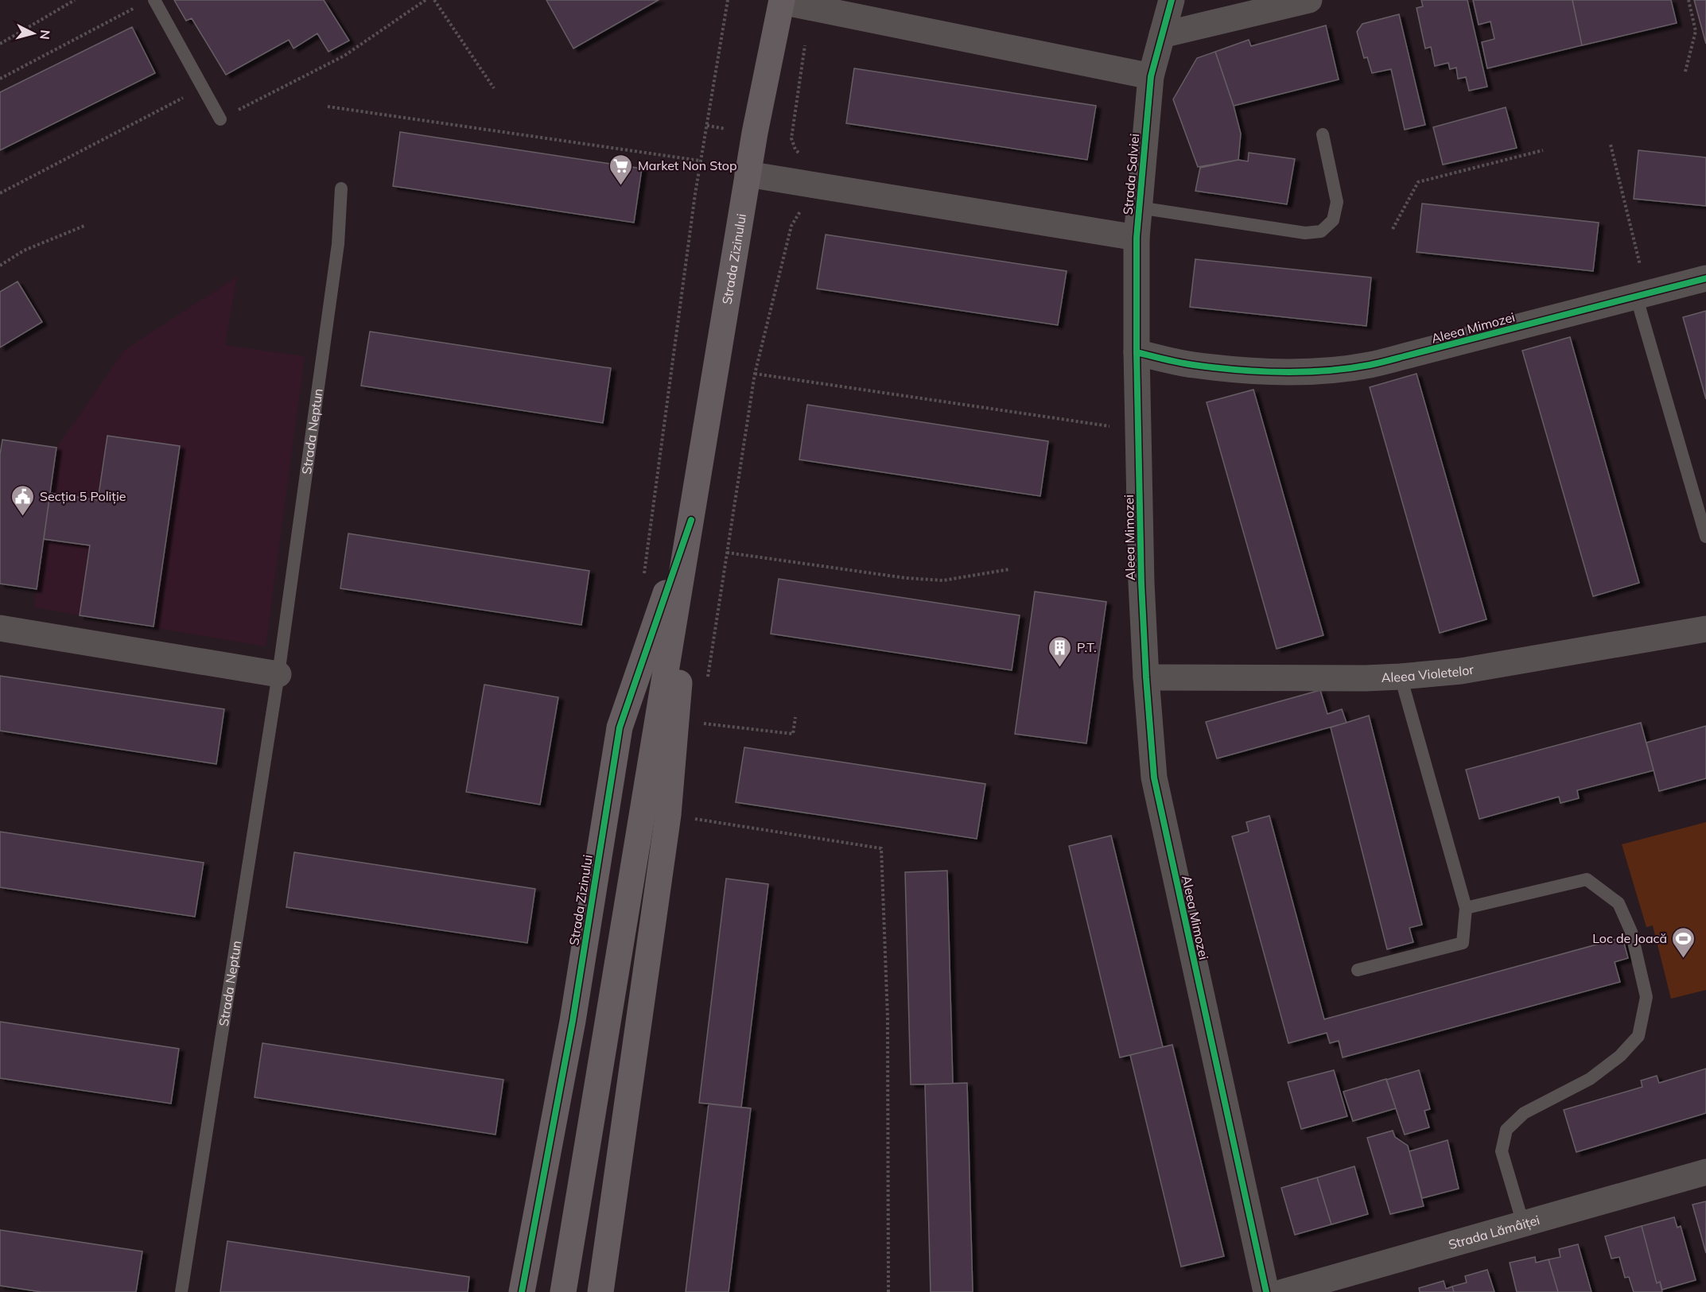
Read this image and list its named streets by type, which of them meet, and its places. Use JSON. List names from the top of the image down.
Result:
{
  "streets": {
    "street": [
      "Strada Salviei",
      "Strada Zizinului",
      "Aleea Mimozei",
      "Aleea Violetelor",
      "Strada Lămâiței"
    ],
    "lane": ["Strada Neptun"]
  },
  "crossings": [
    ["Strada Salviei", "Aleea Mimozei"],
    ["Aleea Mimozei", "Aleea Violetelor"]
  ],
  "places": {
    "supermarket": ["Market Non Stop"],
    "public building": ["Secția 5 Poliție"],
    "building": ["P.T."],
    "sports": ["Loc de Joacă"]
  },
  "north": "right"
}
